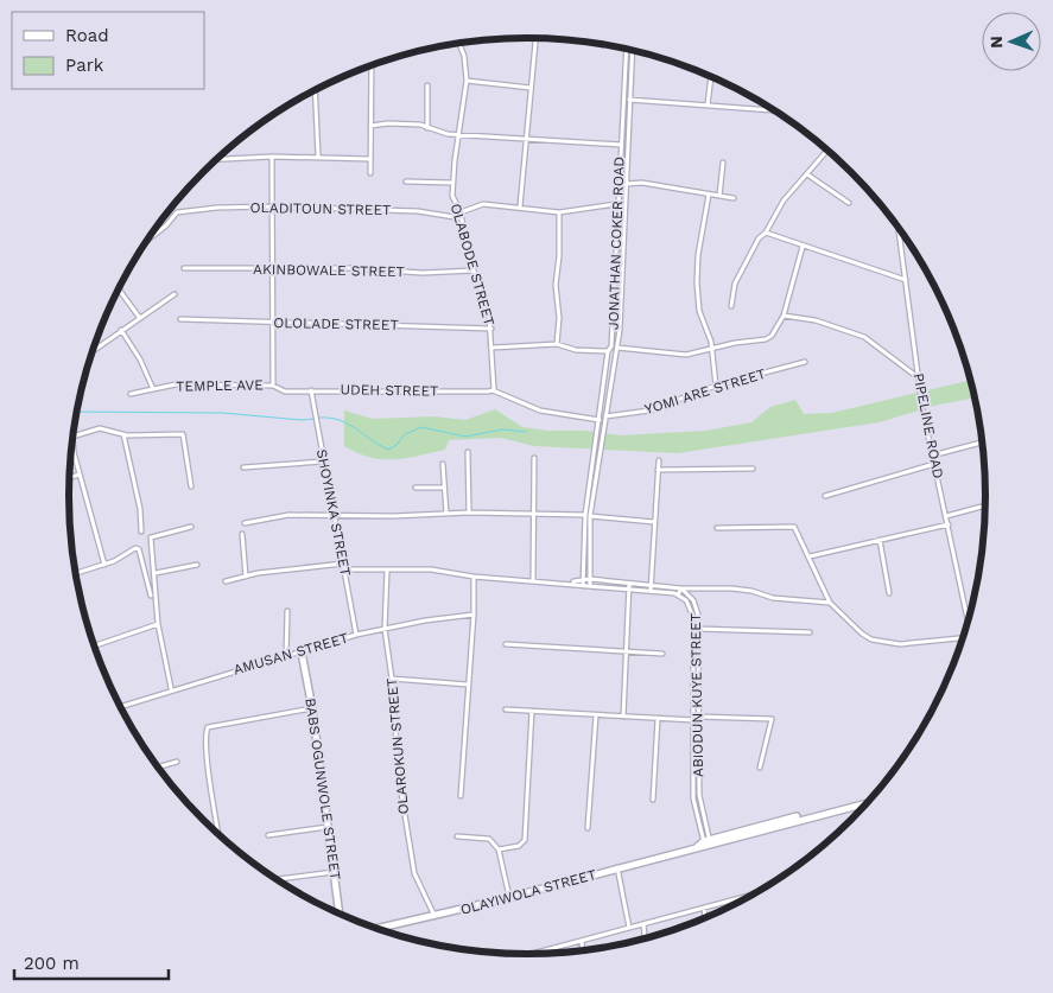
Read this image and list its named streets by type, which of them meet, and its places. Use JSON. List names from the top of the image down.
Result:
{
  "streets": {
    "street": [
      "OLADITOUN STREET",
      "JONATHAN COKER ROAD",
      "OLABODE STREET",
      "AKINBOWALE STREET",
      "OLOLADE STREET",
      "TEMPLE AVE",
      "UDEH STREET",
      "YOMI ARE STREET",
      "PIPELINE ROAD",
      "SHOYINKA STREET",
      "AMUSAN STREET",
      "ABIODUN KUYE STREET",
      "OLAROKUN STREET",
      "BABS OGUNWOLE STREET",
      "OLAYIWOLA STREET"
    ]
  },
  "crossings": [
    ["OLADITOUN STREET", "OLABODE STREET"],
    ["JONATHAN COKER ROAD", "YOMI ARE STREET"],
    ["JONATHAN COKER ROAD", "ABIODUN KUYE STREET"],
    ["OLABODE STREET", "AKINBOWALE STREET"],
    ["OLABODE STREET", "OLOLADE STREET"],
    ["OLABODE STREET", "UDEH STREET"],
    ["TEMPLE AVE", "UDEH STREET"],
    ["UDEH STREET", "SHOYINKA STREET"],
    ["SHOYINKA STREET", "AMUSAN STREET"],
    ["SHOYINKA STREET", "ABIODUN KUYE STREET"],
    ["AMUSAN STREET", "OLAROKUN STREET"],
    ["AMUSAN STREET", "BABS OGUNWOLE STREET"],
    ["ABIODUN KUYE STREET", "OLAROKUN STREET"],
    ["ABIODUN KUYE STREET", "OLAYIWOLA STREET"],
    ["OLAROKUN STREET", "OLAYIWOLA STREET"]
  ],
  "legend": ["Road", "Park"],
  "scale_bar": "200 m",
  "north": "left"
}
